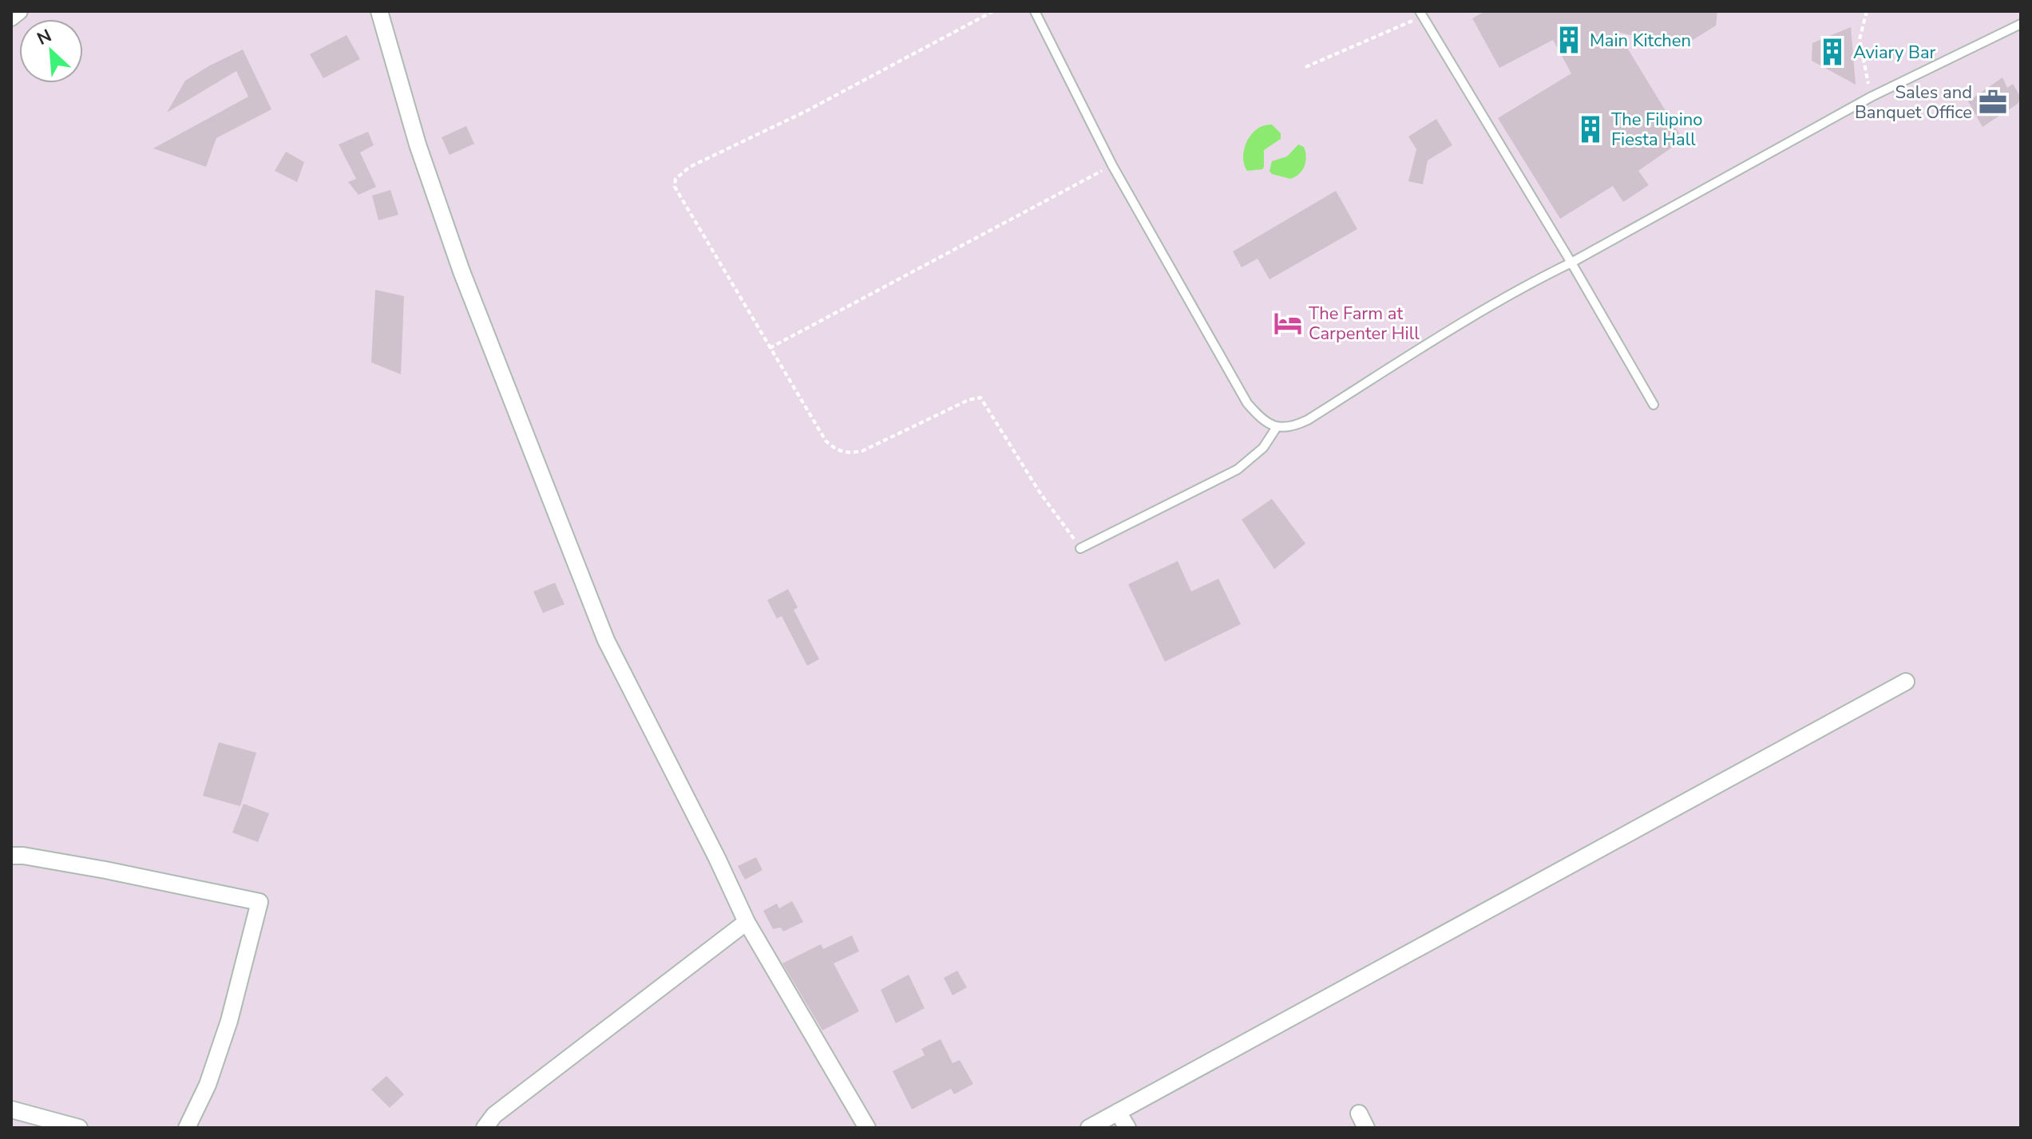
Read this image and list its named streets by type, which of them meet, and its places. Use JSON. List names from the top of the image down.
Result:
{
  "places": {
    "building": ["Main Kitchen", "Aviary Bar", "The Filipino Fiesta Hall"],
    "office": ["Sales and Banquet Office"],
    "hotel": ["The Farm at Carpenter Hill"]
  },
  "north": "top left"
}
